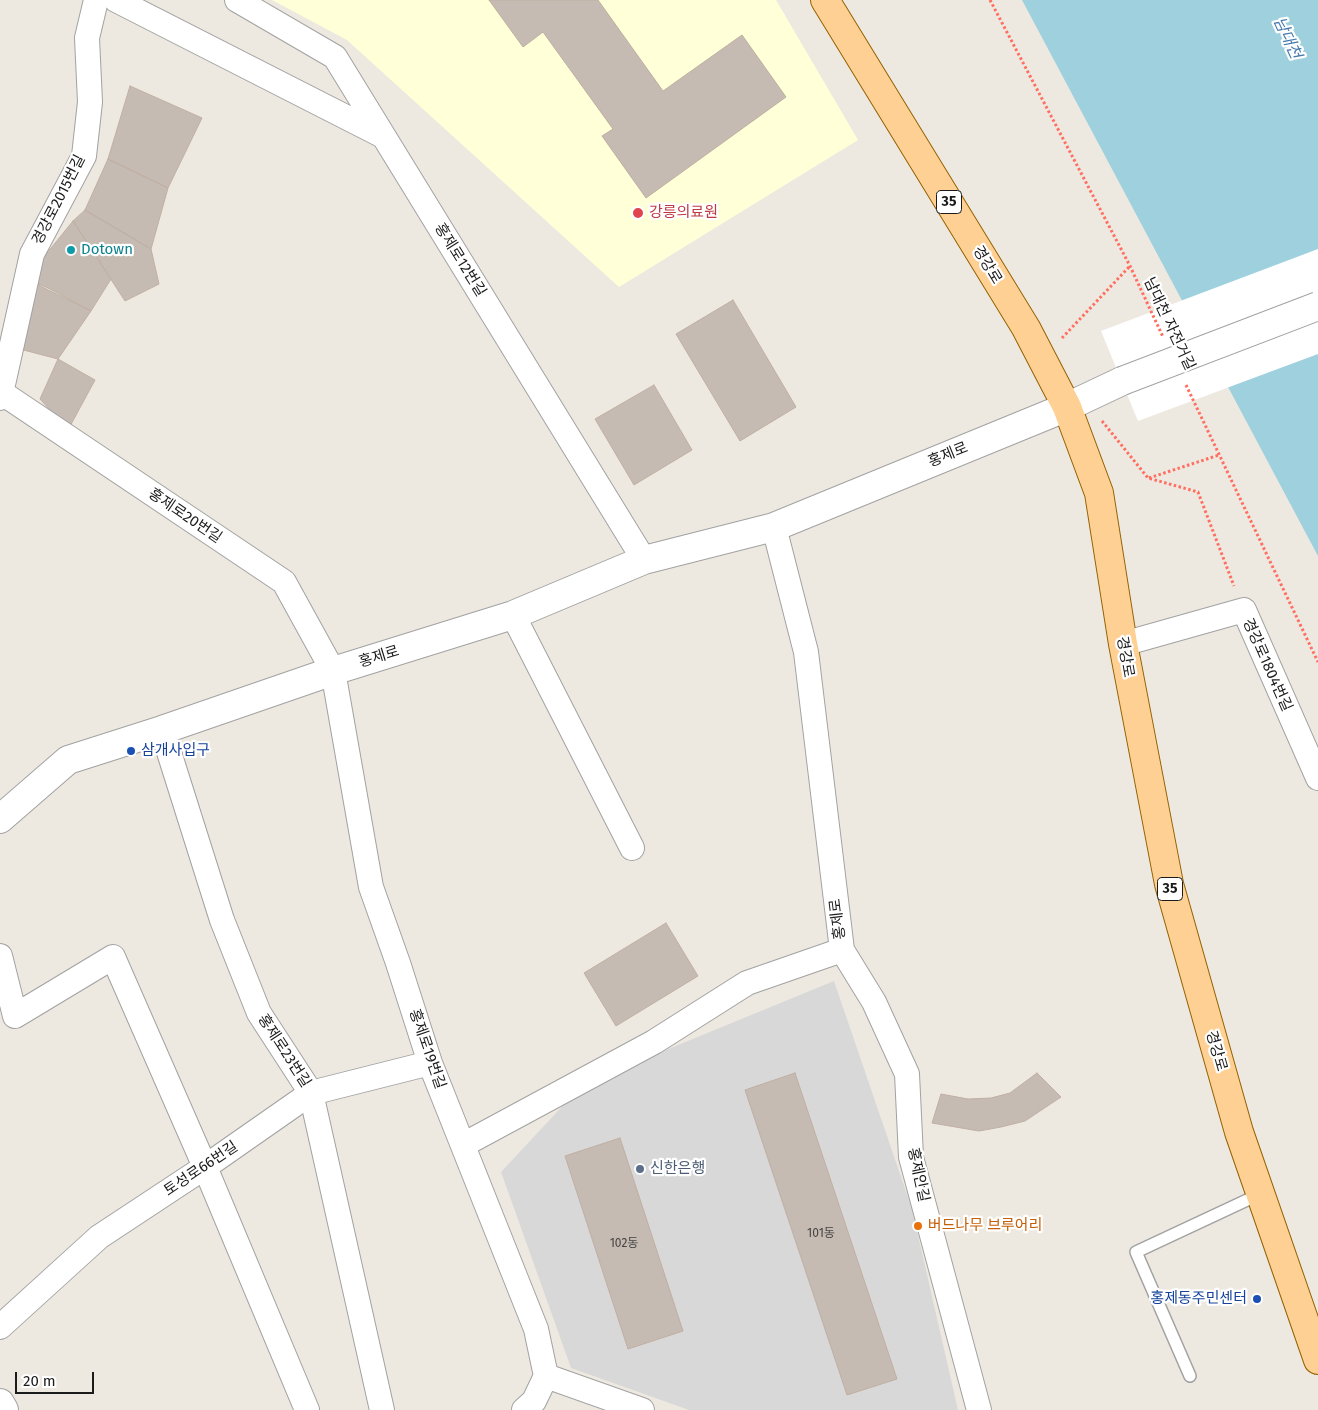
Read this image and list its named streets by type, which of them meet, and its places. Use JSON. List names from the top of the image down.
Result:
{
  "streets": {
    "main road": ["35", "경강로"],
    "street": [
      "경강로2015번길",
      "홍제로12번길",
      "홍제로",
      "홍제로20번길",
      "경강로1804번길",
      "홍제로19번길",
      "홍제로23번길",
      "토성로66번길",
      "홍제안길"
    ],
    "path": ["남대천 자전거길"]
  },
  "crossings": [
    ["경강로2015번길", "홍제로20번길"],
    ["홍제로12번길", "홍제로"],
    ["경강로", "홍제로"],
    ["경강로", "경강로1804번길"],
    ["홍제로", "홍제로20번길"],
    ["홍제로", "홍제로19번길"],
    ["홍제로", "홍제로23번길"],
    ["홍제로", "홍제안길"],
    ["홍제로20번길", "홍제로19번길"],
    ["홍제로19번길", "토성로66번길"],
    ["홍제로23번길", "토성로66번길"]
  ],
  "water": ["남대천"],
  "places": [
    "강릉의료원",
    "Dotown",
    "삼개사입구",
    "신한은행",
    "버드나무 브루어리",
    "홍제동주민센터"
  ],
  "house_numbers": ["101동", "102동"],
  "scale_bar": "20 m"
}
